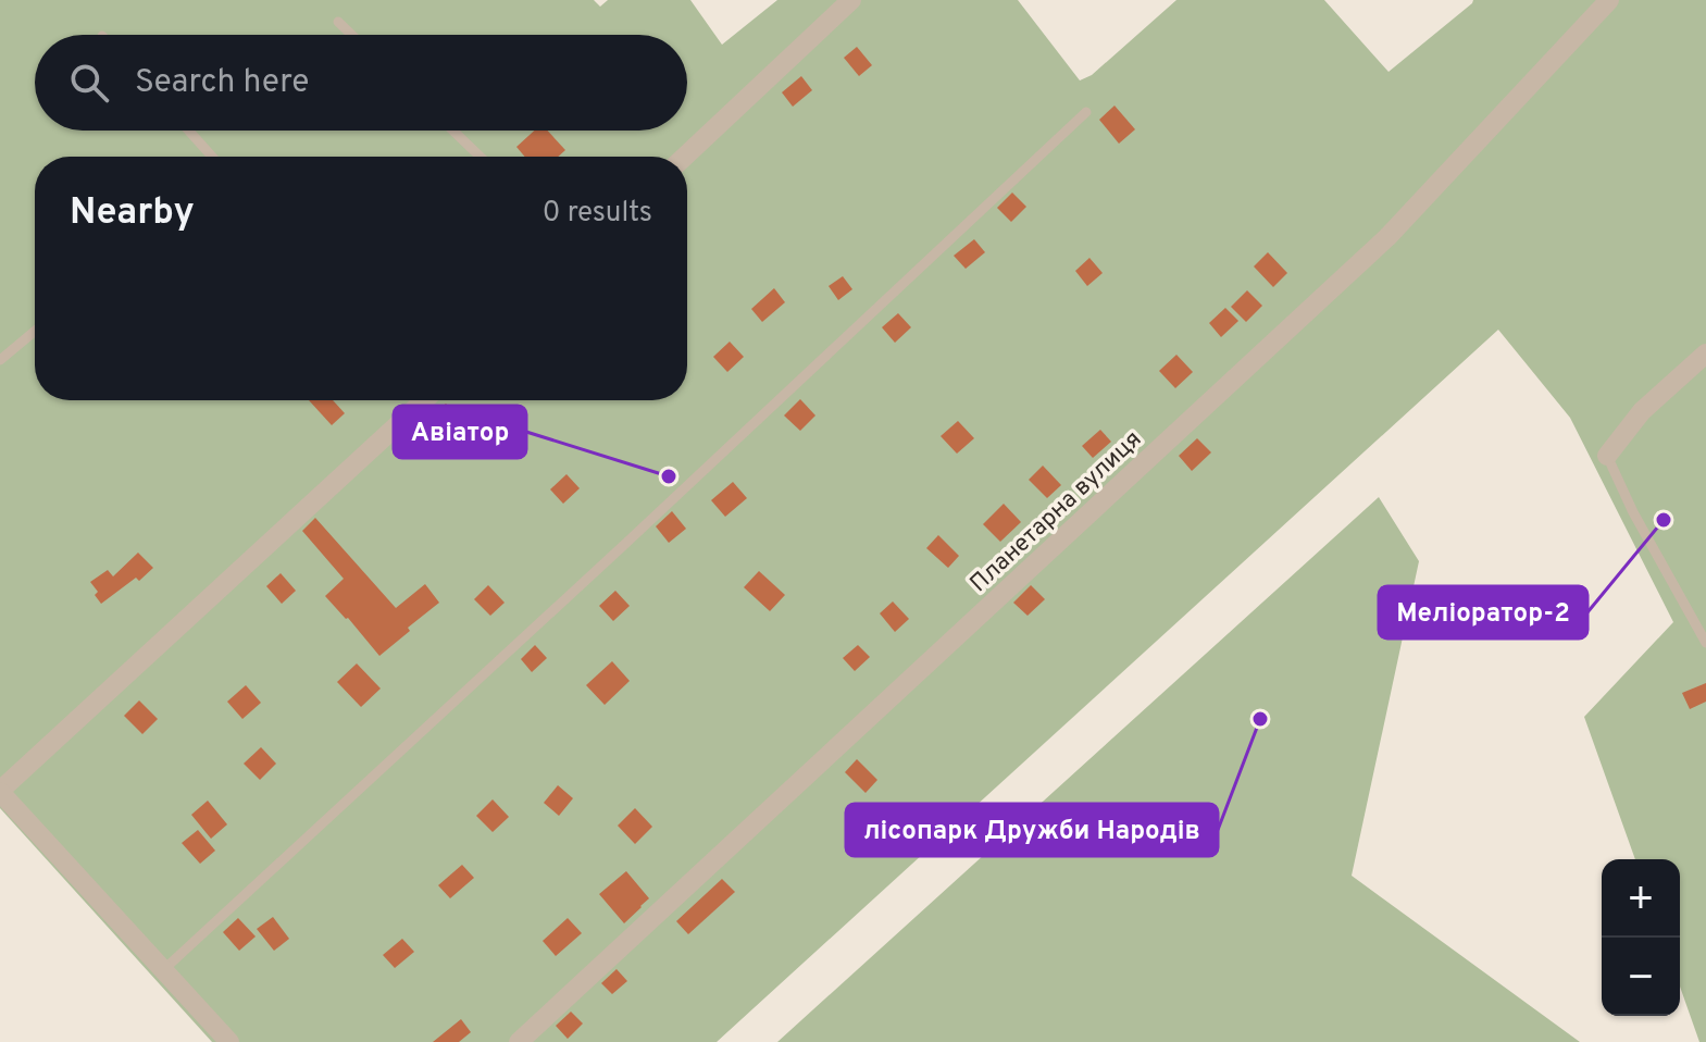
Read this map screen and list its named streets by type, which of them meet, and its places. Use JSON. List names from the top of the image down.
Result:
{
  "streets": {
    "street": ["Планетарна вулиця"]
  },
  "places": ["Авіатор", "Меліоратор-2", "лісопарк Дружби Народів"],
  "page": {
    "search": "Search here",
    "heading": ["Nearby", "0 results"],
    "map_buttons": ["+", "−"]
  }
}
